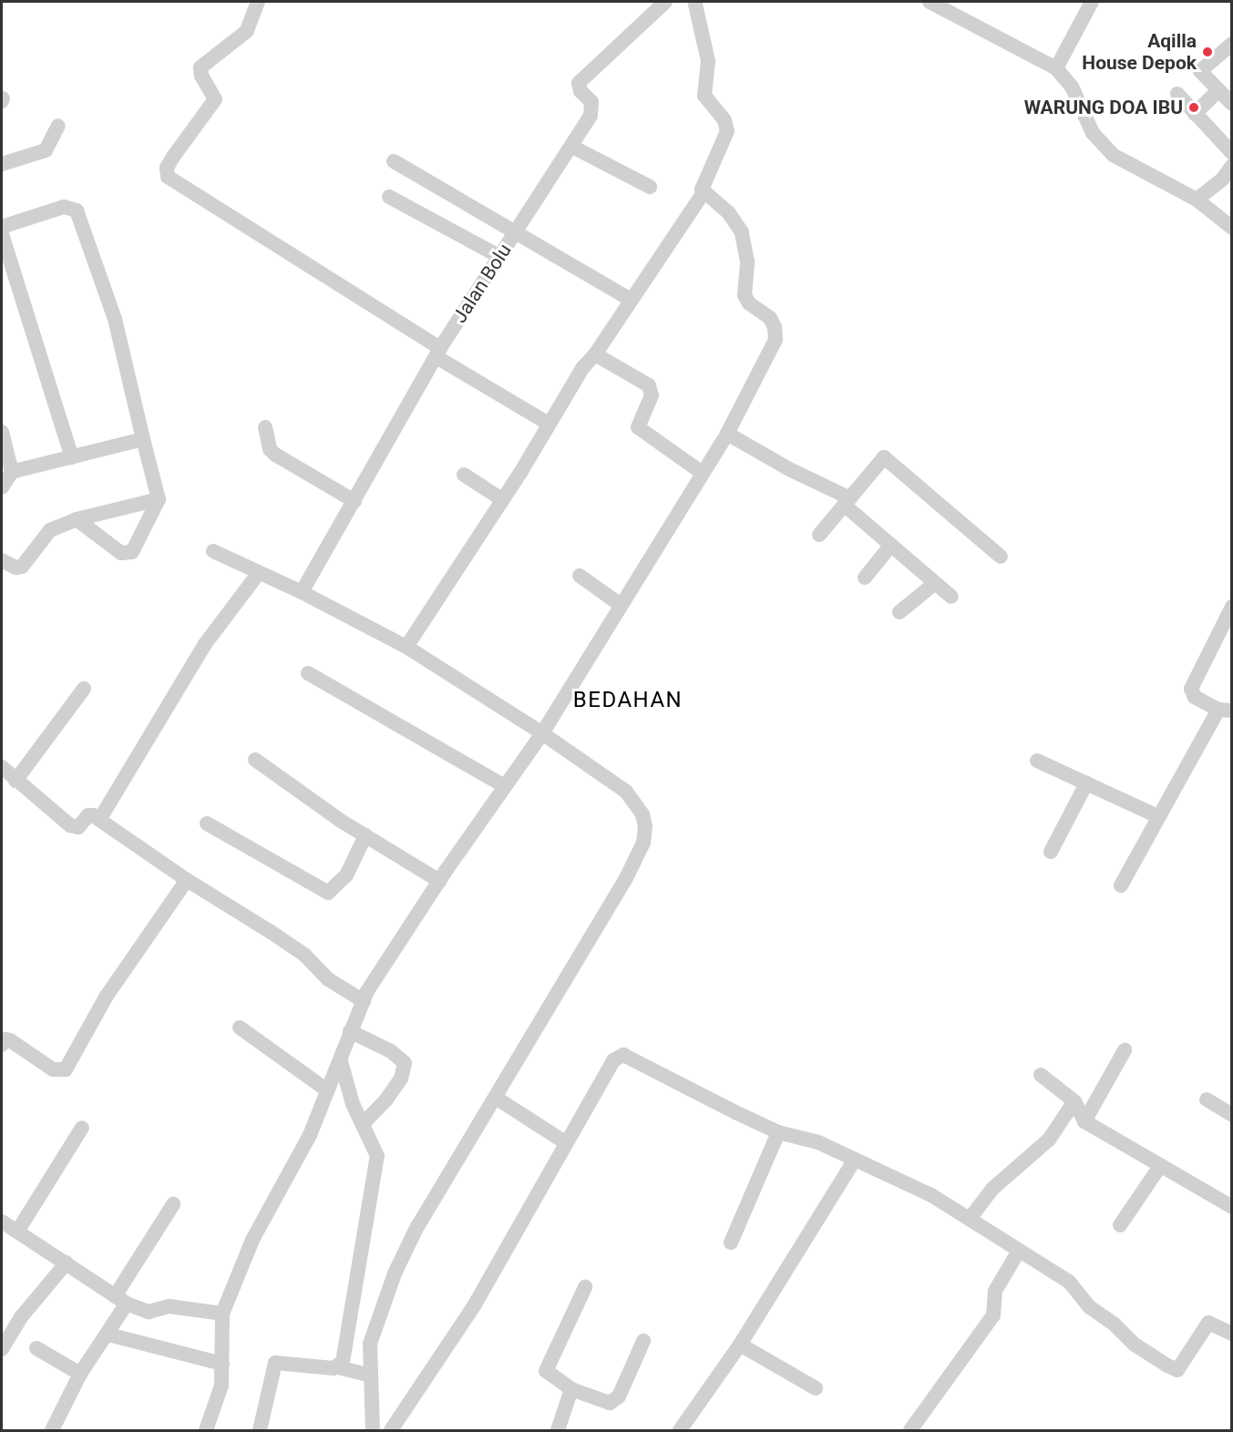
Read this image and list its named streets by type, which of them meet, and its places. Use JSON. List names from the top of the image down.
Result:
{
  "streets": {
    "street": ["Jalan Bolu"]
  },
  "districts": ["BEDAHAN"],
  "places": ["Aqilla House Depok", "WARUNG DOA IBU"]
}
